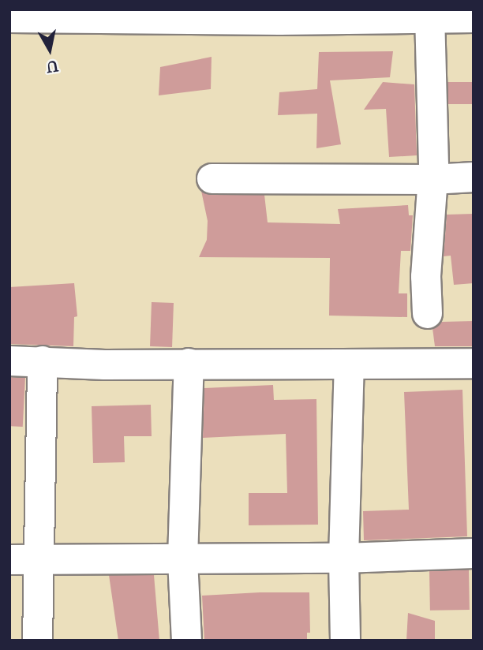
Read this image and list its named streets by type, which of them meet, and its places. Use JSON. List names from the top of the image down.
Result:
{
  "north": "bottom"
}
